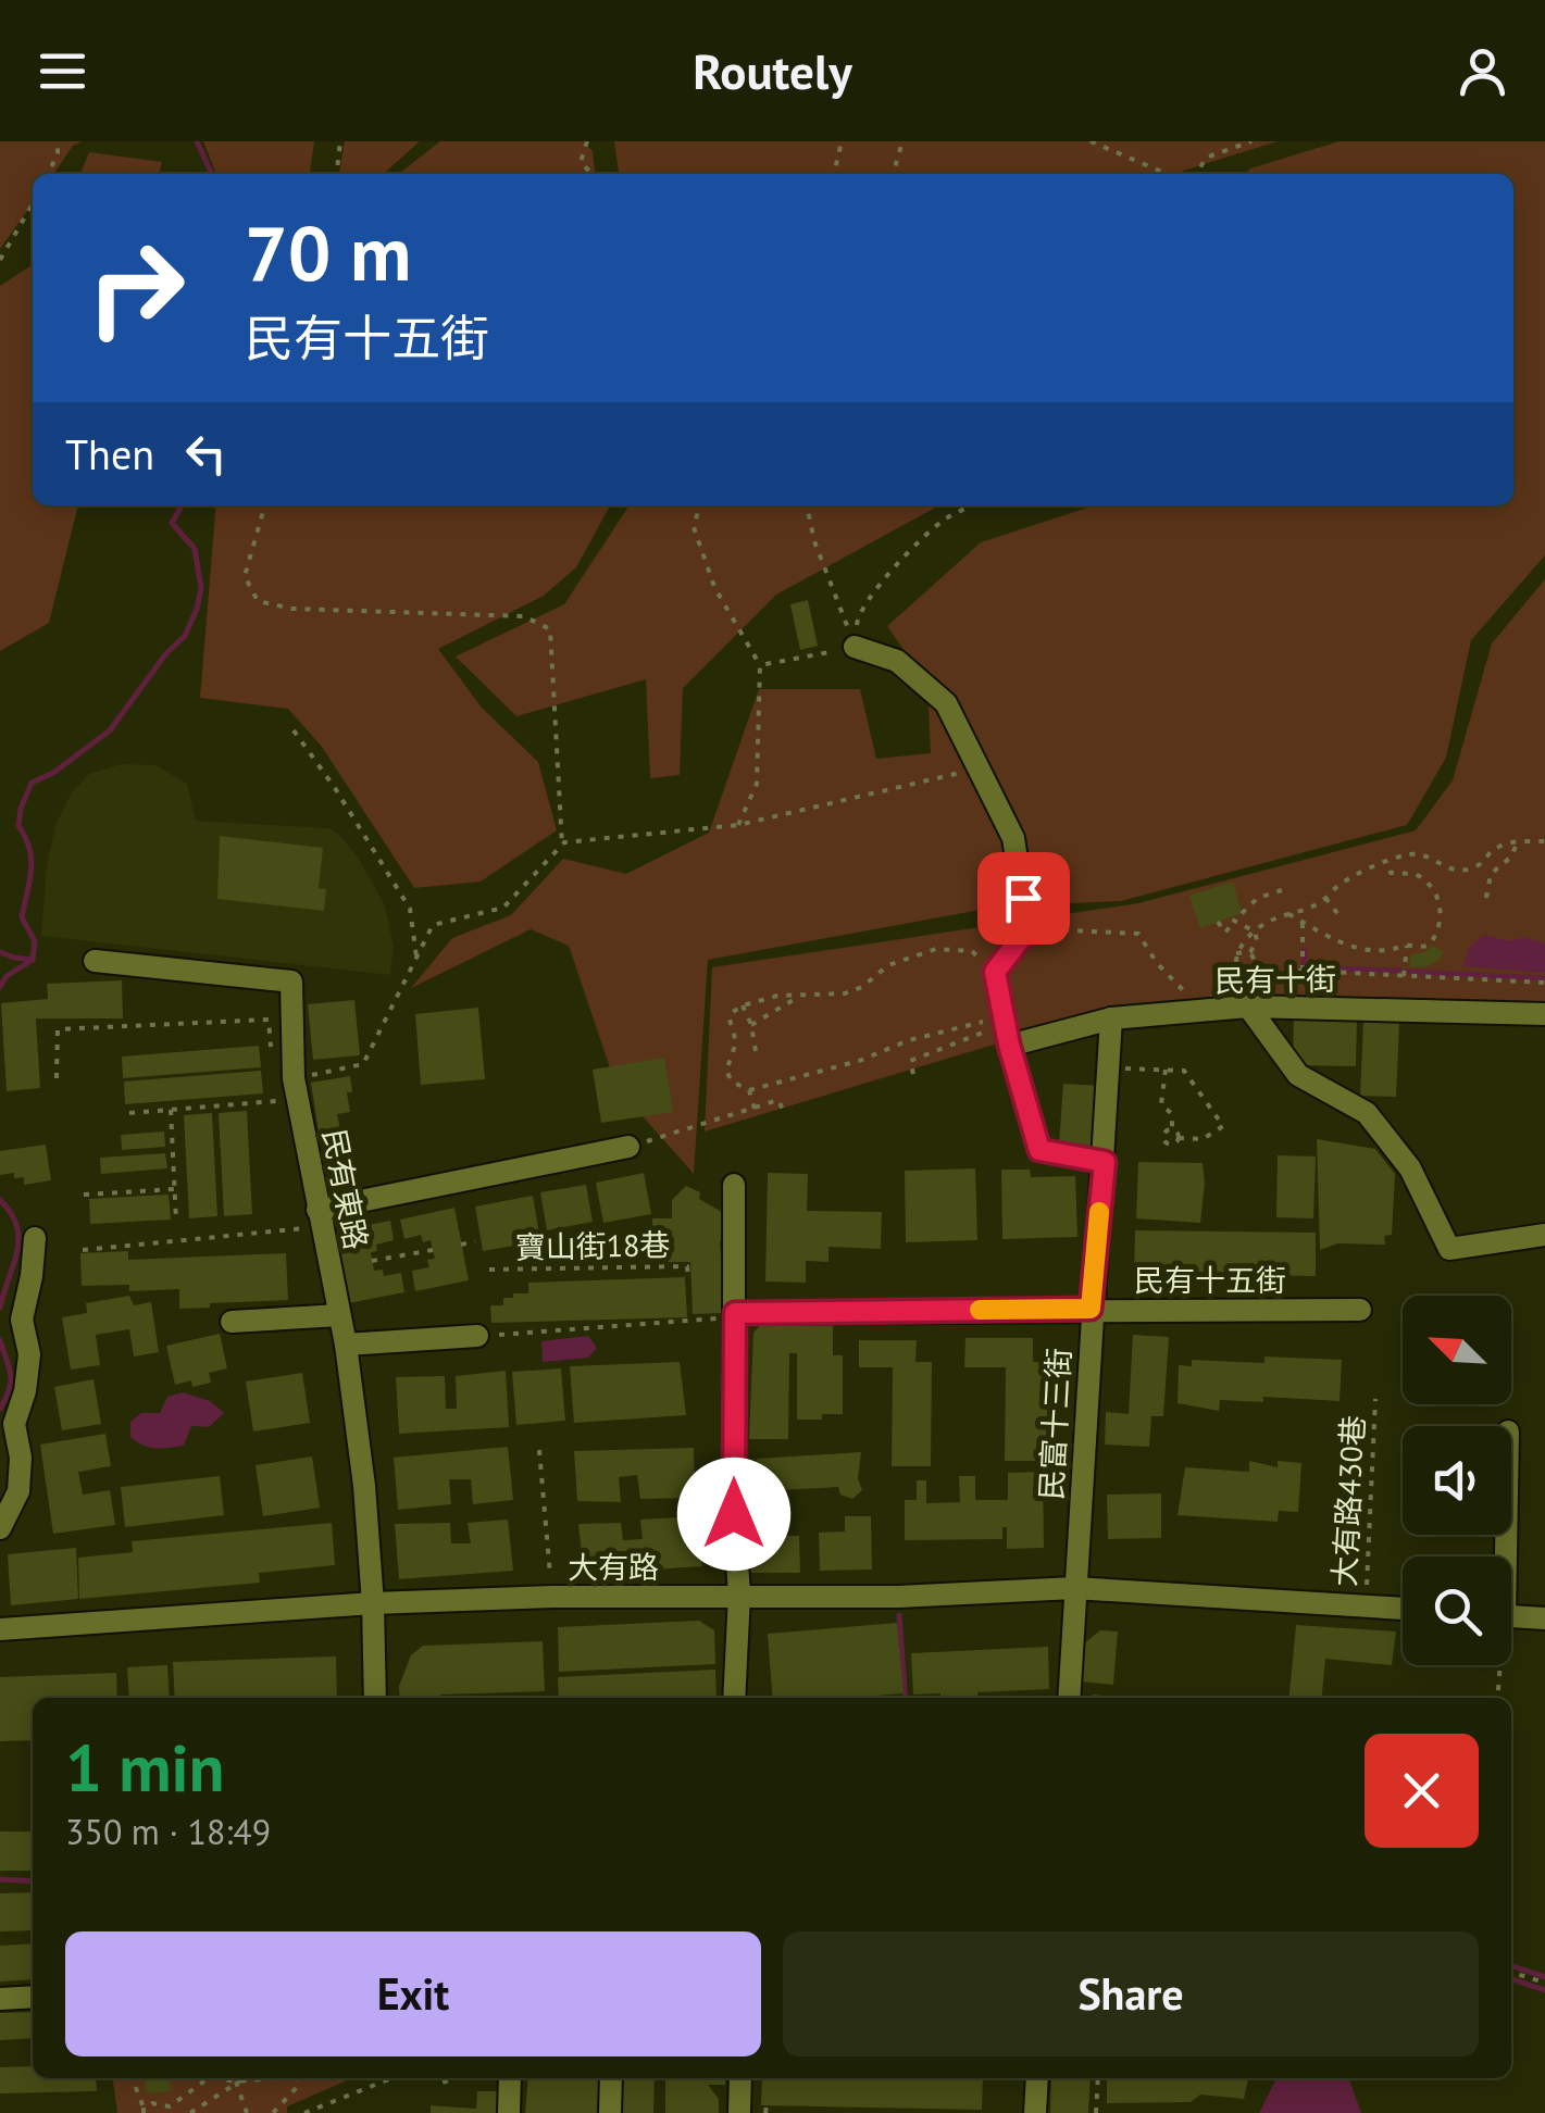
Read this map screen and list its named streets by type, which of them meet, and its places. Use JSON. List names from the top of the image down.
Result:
{
  "streets": {
    "street": [
      "民有十街",
      "民有東路",
      "民有十五街",
      "民富十三街",
      "大有路"
    ],
    "path": ["寶山街18巷", "大有路430巷"]
  },
  "crossings": [
    ["民有十街", "民富十三街"],
    ["民有東路", "大有路"],
    ["民有十五街", "民富十三街"],
    ["民富十三街", "大有路"],
    ["大有路430巷", "大有路"]
  ],
  "north": "top left",
  "page": {
    "header": "Routely",
    "turn": ["70 m", "民有十五街"],
    "then": "Then",
    "heading": ["1 min", "350 m · 18:49"],
    "buttons": ["Exit", "Share"]
  }
}
